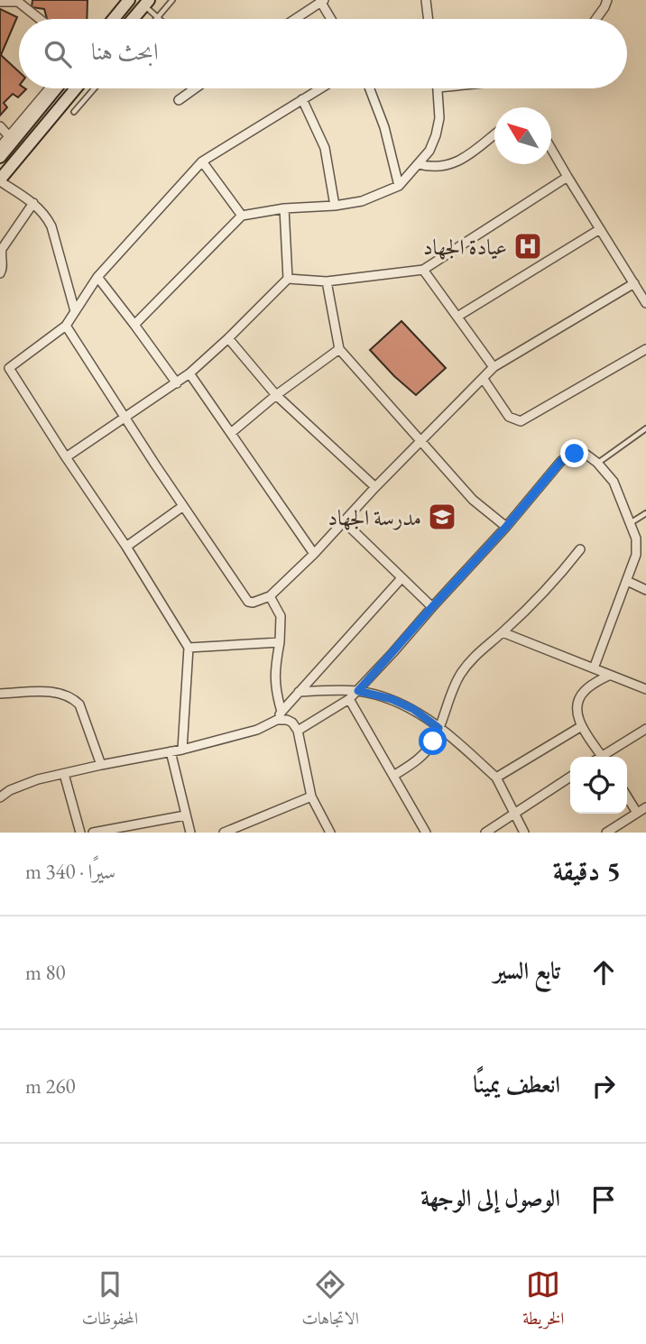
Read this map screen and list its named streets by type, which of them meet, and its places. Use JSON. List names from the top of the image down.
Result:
{
  "places": {
    "hospital": ["عيادة الجهاد"],
    "school or university": ["مدرسة الجهاد"]
  },
  "north": "top left",
  "page": {
    "search": "ابحث هنا",
    "heading": ["5 دقيقة", "سيرًا · 340 m"],
    "list": [
      ["تابع السير", "80 m"],
      ["انعطف يمينًا", "260 m"],
      "الوصول إلى الوجهة"
    ],
    "nav": ["الخريطة", "الاتجاهات", "المحفوظات"]
  }
}
